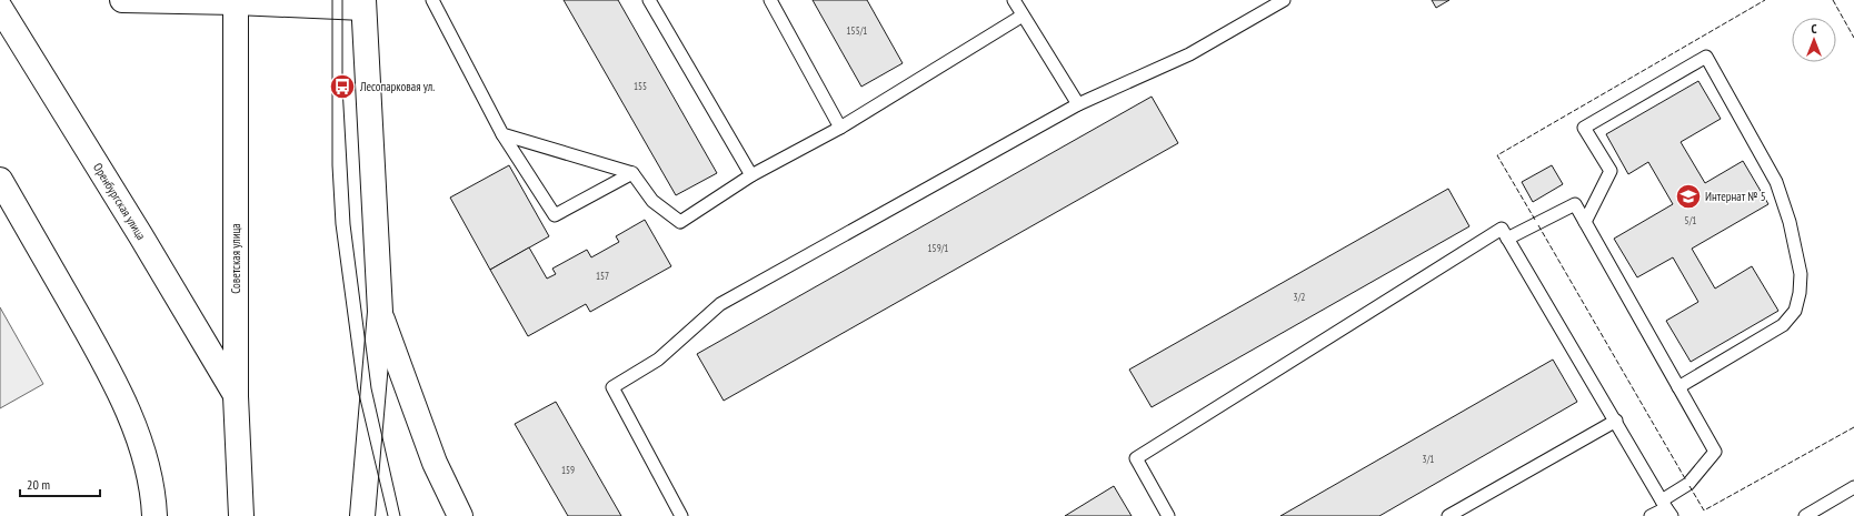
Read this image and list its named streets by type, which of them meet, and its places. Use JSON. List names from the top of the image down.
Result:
{
  "streets": {
    "main road": ["Оренбургская улица", "Советская улица"]
  },
  "crossings": [
    ["Оренбургская улица", "Советская улица"]
  ],
  "places": {
    "bus stop": ["Лесопарковая ул."],
    "school or university": ["Интернат № 5"]
  },
  "house_numbers": [
    "155/1",
    "155",
    "5/1",
    "159/1",
    "157",
    "3/2",
    "3/1",
    "159"
  ],
  "scale_bar": "20 m",
  "north": "top"
}
